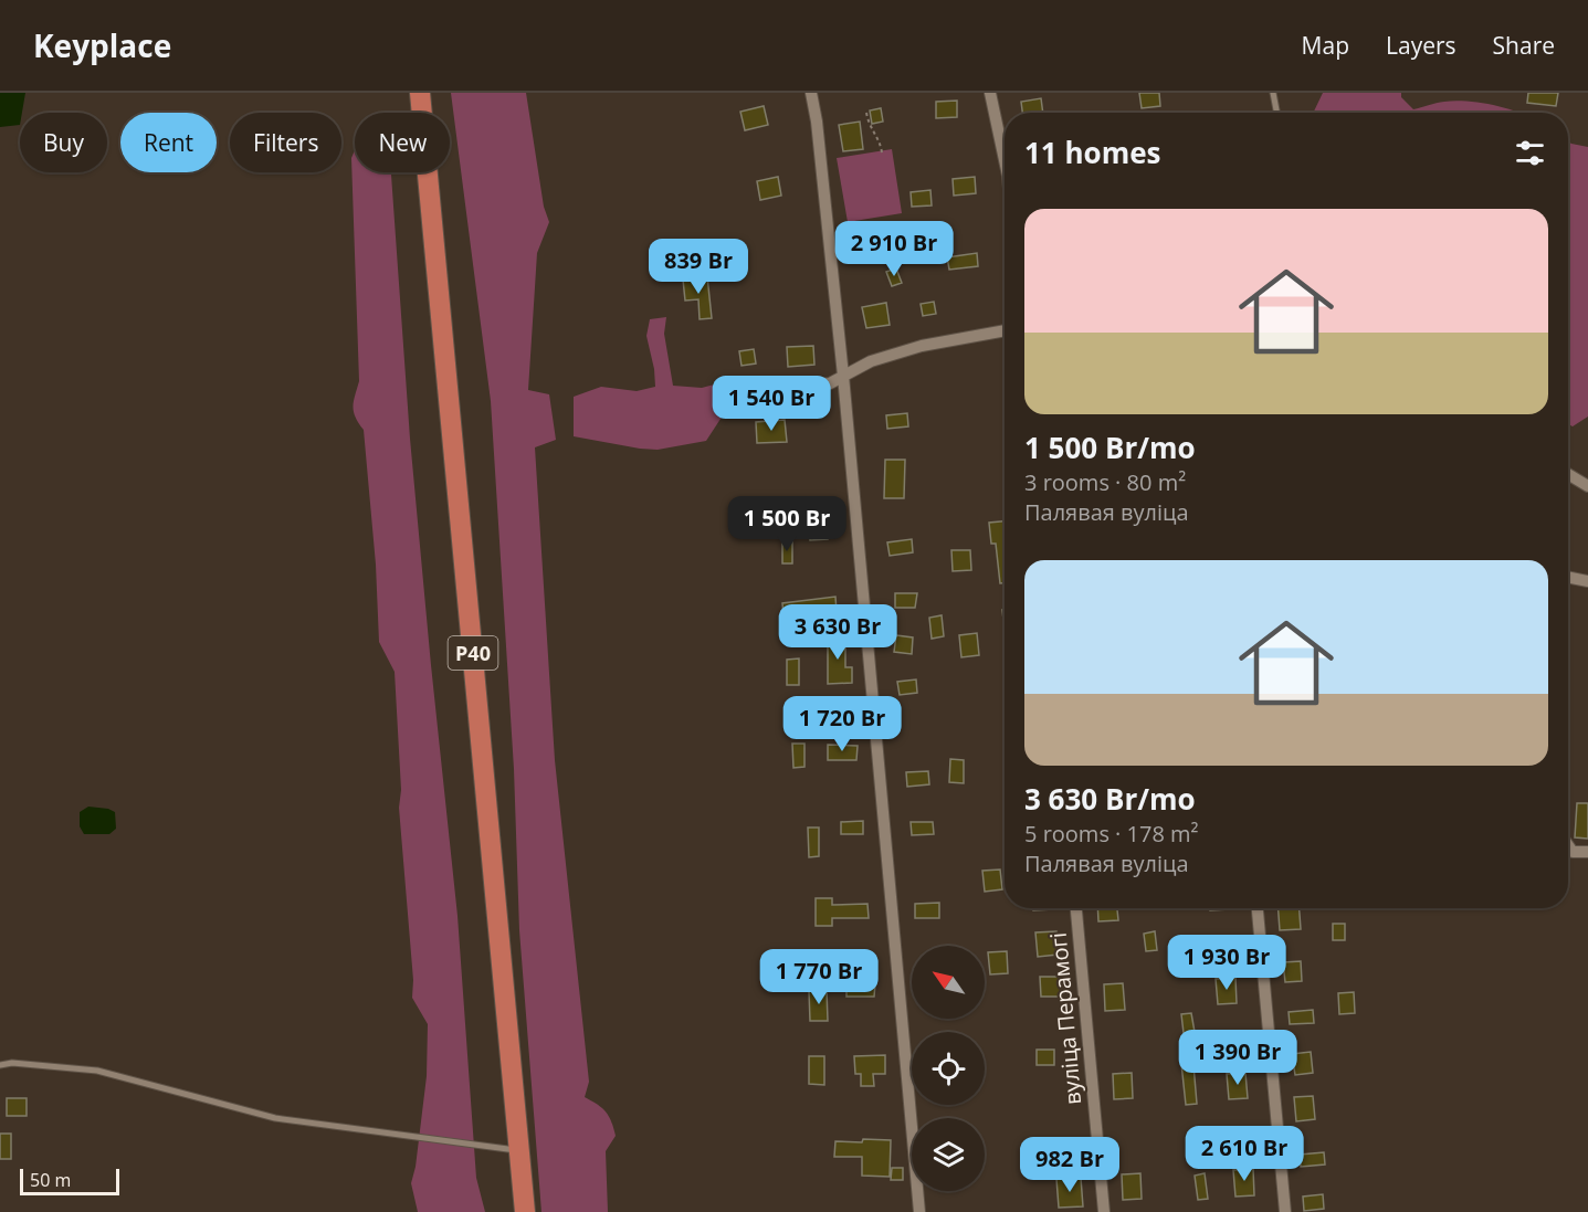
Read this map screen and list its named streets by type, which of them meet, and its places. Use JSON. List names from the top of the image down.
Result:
{
  "streets": {
    "main road": ["Р40"],
    "street": ["вуліца Перамогі"]
  },
  "scale_bar": "50 m",
  "north": "top left",
  "page": {
    "header": "Keyplace",
    "nav": ["Map", "Layers", "Share"],
    "chip": [
      "Buy",
      "Rent",
      "Filters",
      "New"
    ],
    "heading": "11 homes",
    "list": [
      {
        "name": "1 500 Br/mo",
        "note": "3 rooms · 80 m² · Палявая вуліца"
      },
      {
        "name": "3 630 Br/mo",
        "note": "5 rooms · 178 m² · Палявая вуліца"
      }
    ],
    "price": [
      "2 910 Br",
      "839 Br",
      "1 540 Br",
      "1 500 Br",
      "3 630 Br",
      "1 720 Br",
      "1 930 Br",
      "1 770 Br",
      "1 390 Br",
      "2 610 Br",
      "982 Br"
    ],
    "scale": "50 m"
  }
}
